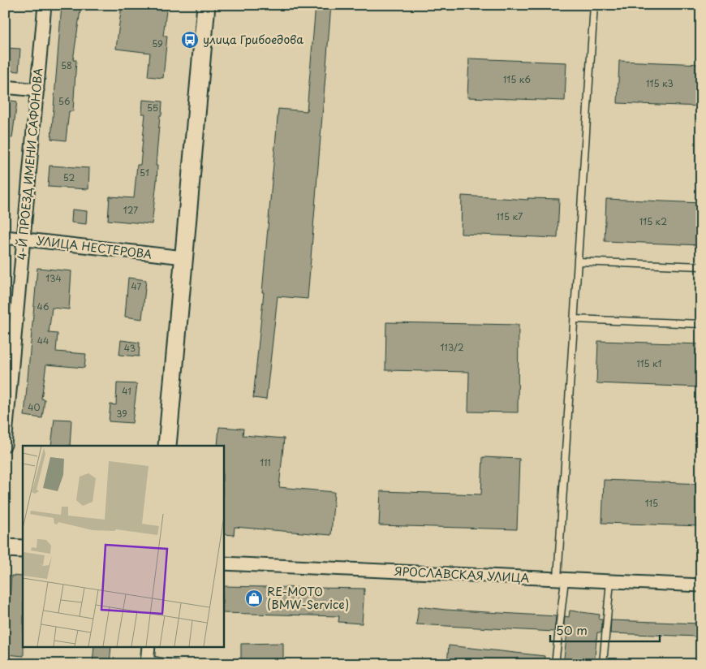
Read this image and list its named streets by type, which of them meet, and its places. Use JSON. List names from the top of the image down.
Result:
{
  "streets": {
    "street": ["4-Й ПРОЕЗД ИМЕНИ САФОНОВА", "УЛИЦА НЕСТЕРОВА", "ЯРОСЛАВСКАЯ УЛИЦА"]
  },
  "crossings": [
    ["4-Й ПРОЕЗД ИМЕНИ САФОНОВА", "УЛИЦА НЕСТЕРОВА"]
  ],
  "places": {
    "bus stop": ["улица Грибоедова"],
    "shop": ["RE-MOTO (BMW-Service)"]
  },
  "house_numbers": [
    "59",
    "58",
    "115 к6",
    "115 к3",
    "56",
    "55",
    "51",
    "52",
    "127",
    "115 к7",
    "115 к2",
    "134",
    "47",
    "46",
    "44",
    "113/2",
    "43",
    "115 к1",
    "41",
    "40",
    "39",
    "111",
    "115"
  ],
  "scale_bar": "50 m"
}
